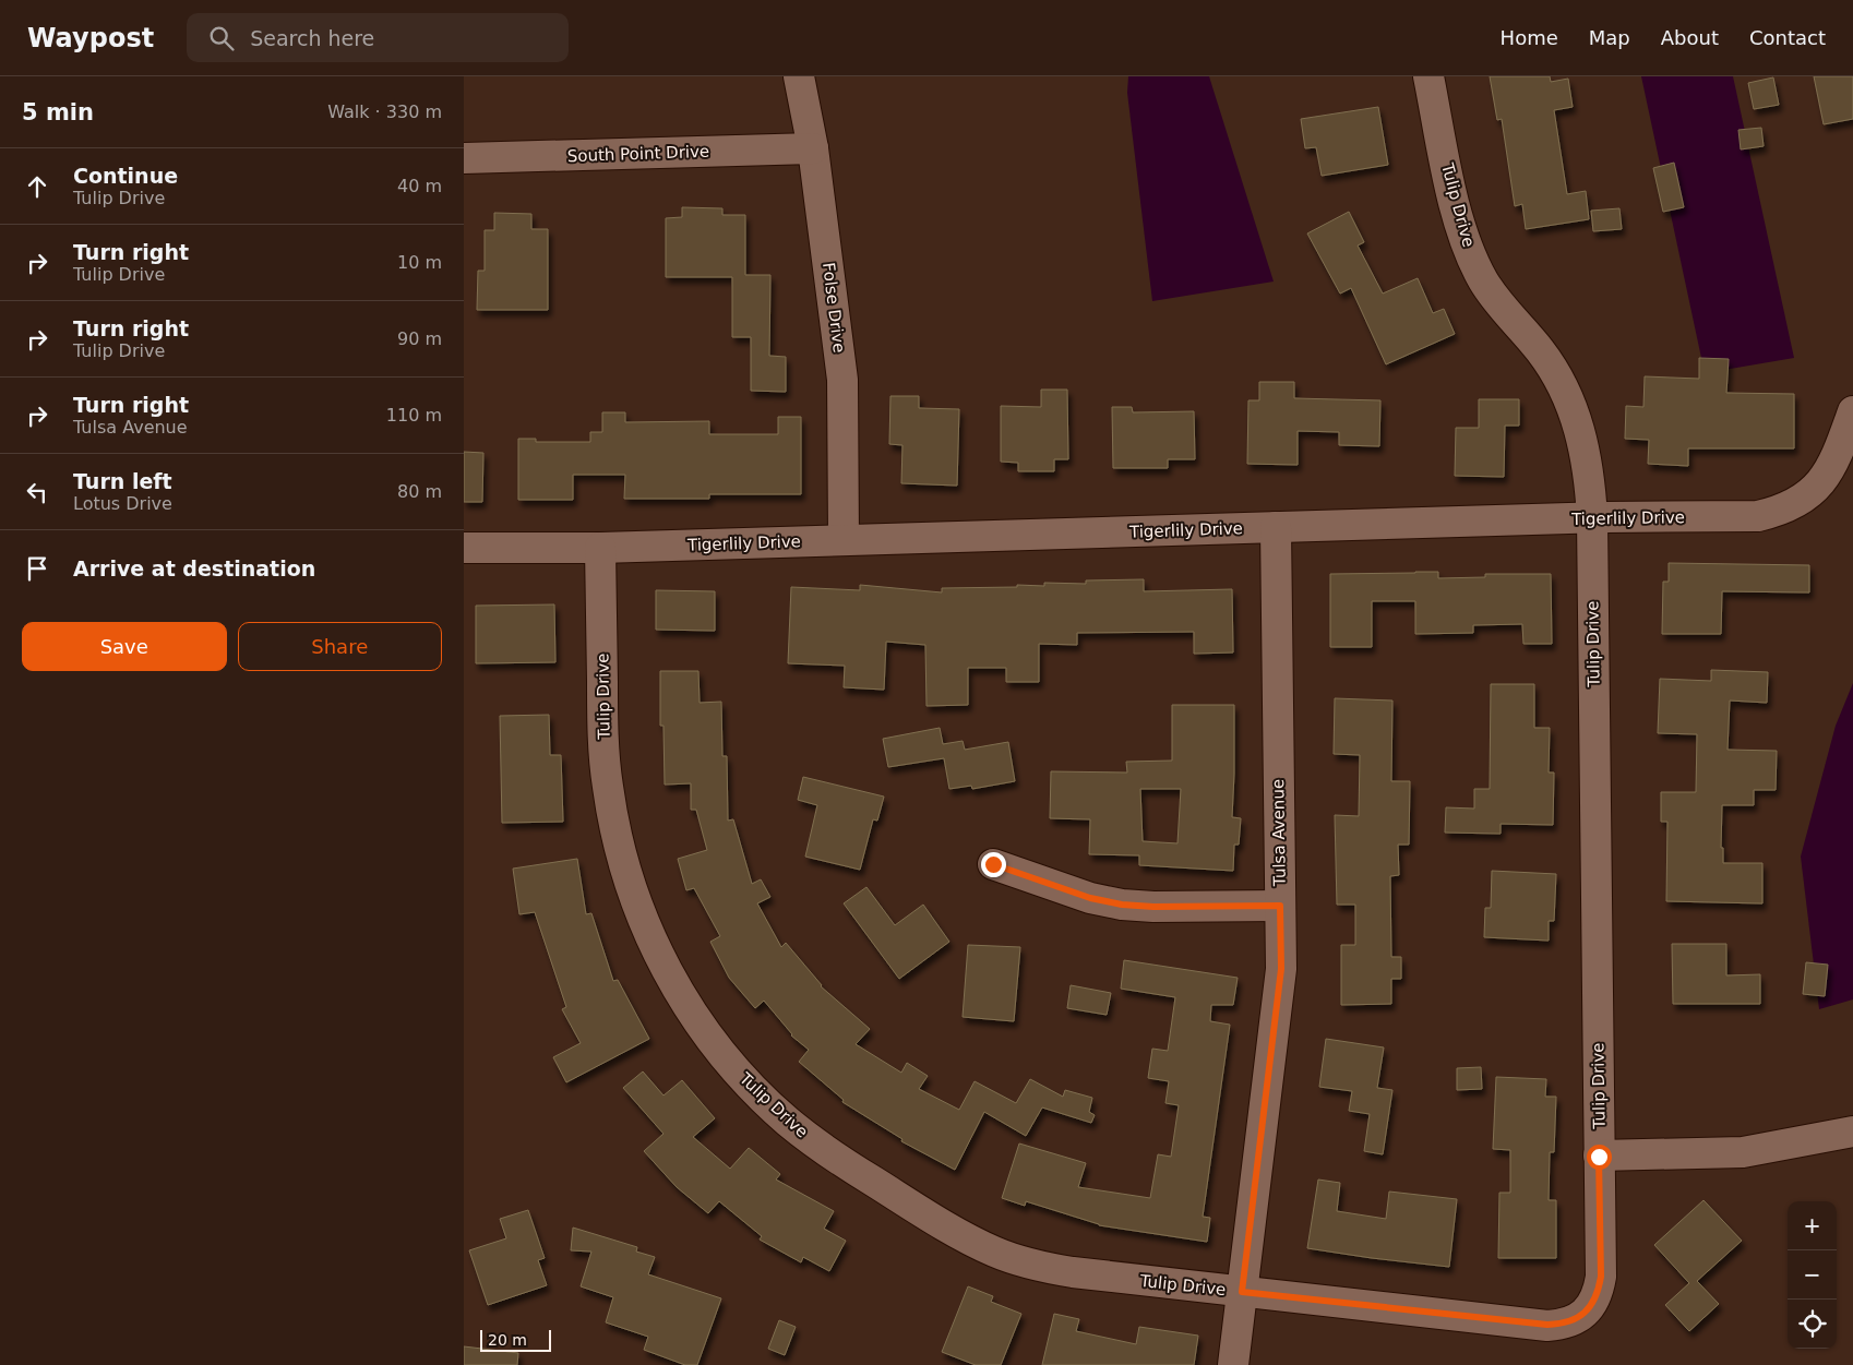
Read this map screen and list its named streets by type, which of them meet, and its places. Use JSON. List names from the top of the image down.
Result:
{
  "streets": {
    "street": [
      "South Point Drive",
      "Tulip Drive",
      "Folse Drive",
      "Tigerlily Drive",
      "Tulsa Avenue"
    ]
  },
  "crossings": [
    ["South Point Drive", "Folse Drive"],
    ["Tulip Drive", "Tigerlily Drive"],
    ["Tulip Drive", "Tulsa Avenue"],
    ["Folse Drive", "Tigerlily Drive"],
    ["Tigerlily Drive", "Tulsa Avenue"]
  ],
  "scale_bar": "20 m",
  "page": {
    "header": "Waypost",
    "search": "Search here",
    "nav": [
      "Home",
      "Map",
      "About",
      "Contact"
    ],
    "heading": ["5 min", "Walk · 330 m"],
    "list": [
      ["Continue", "Tulip Drive", "40 m"],
      ["Turn right", "Tulip Drive", "10 m"],
      ["Turn right", "Tulip Drive", "90 m"],
      ["Turn right", "Tulsa Avenue", "110 m"],
      ["Turn left", "Lotus Drive", "80 m"],
      "Arrive at destination"
    ],
    "buttons": ["Save", "Share"],
    "map_buttons": ["+", "−"],
    "scale": "20 m"
  }
}
